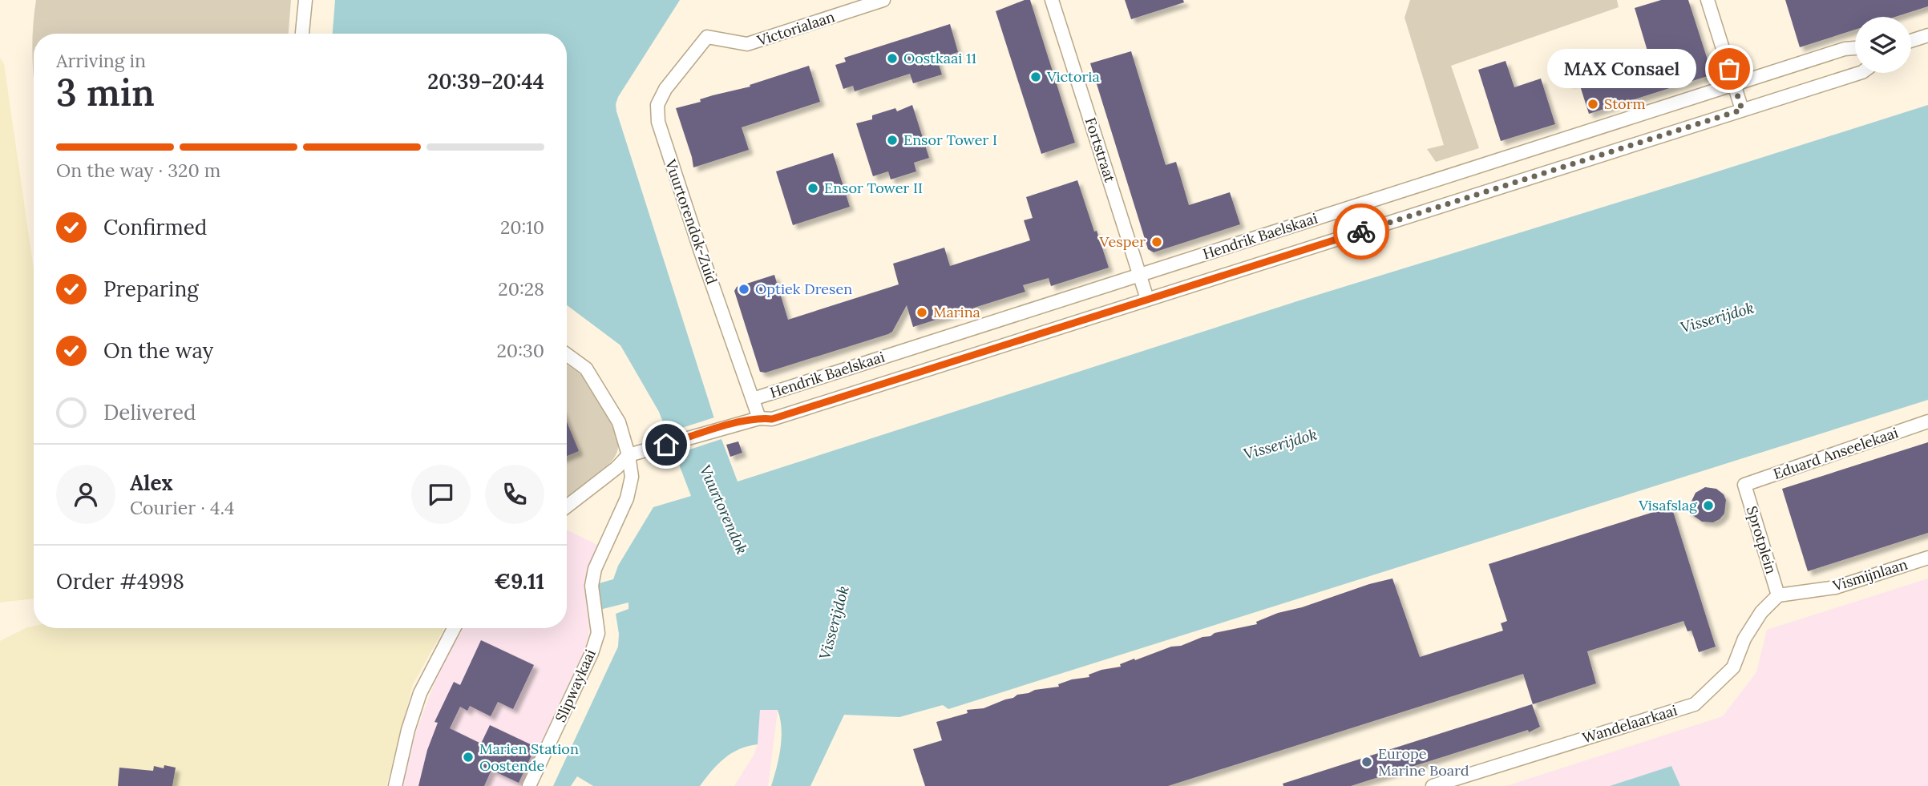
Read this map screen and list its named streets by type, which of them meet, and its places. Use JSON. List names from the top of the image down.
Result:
{
  "streets": {
    "street": [
      "Victorialaan",
      "Fortstraat",
      "Vuurtorendok-Zuid",
      "Hendrik Baelskaai",
      "Eduard Anseelekaai",
      "Sprotplein",
      "Vismijnlaan",
      "Slipwaykaai",
      "Wandelaarkaai"
    ]
  },
  "crossings": [
    ["Victorialaan", "Vuurtorendok-Zuid"],
    ["Fortstraat", "Hendrik Baelskaai"],
    ["Vuurtorendok-Zuid", "Hendrik Baelskaai"],
    ["Hendrik Baelskaai", "Slipwaykaai"],
    ["Eduard Anseelekaai", "Sprotplein"],
    ["Sprotplein", "Vismijnlaan"],
    ["Sprotplein", "Wandelaarkaai"],
    ["Vismijnlaan", "Wandelaarkaai"]
  ],
  "water": ["Visserijdok", "Vuurtorendok"],
  "places": [
    "Oostkaai 11",
    "MAX Consael",
    "Victoria",
    "Storm",
    "Ensor Tower I",
    "Ensor Tower II",
    "Vesper",
    "Optiek Dresen",
    "Marina",
    "Visafslag",
    "Marien Station Oostende",
    "Europe Marine Board"
  ],
  "page": {
    "heading": ["3 min", "Arriving in", "20:39–20:44"],
    "panel": [
      "Alex",
      "Courier · 4.4",
      "Order #4998",
      "€9.11"
    ],
    "bubble": "MAX Consael",
    "bar": "On the way · 320 m",
    "list": [
      ["Confirmed", "20:10"],
      ["Preparing", "20:28"],
      ["On the way", "20:30"],
      "Delivered"
    ]
  }
}
